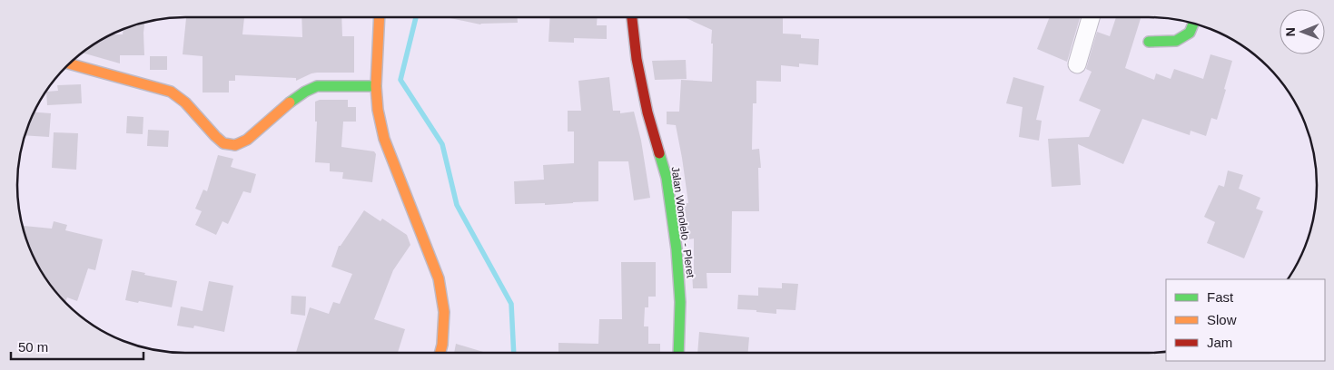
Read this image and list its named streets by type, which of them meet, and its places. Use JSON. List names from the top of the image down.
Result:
{
  "streets": {
    "street": ["Jalan Wonolelo - Pleret"]
  },
  "legend": ["Fast", "Slow", "Jam"],
  "scale_bar": "50 m",
  "north": "left"
}
